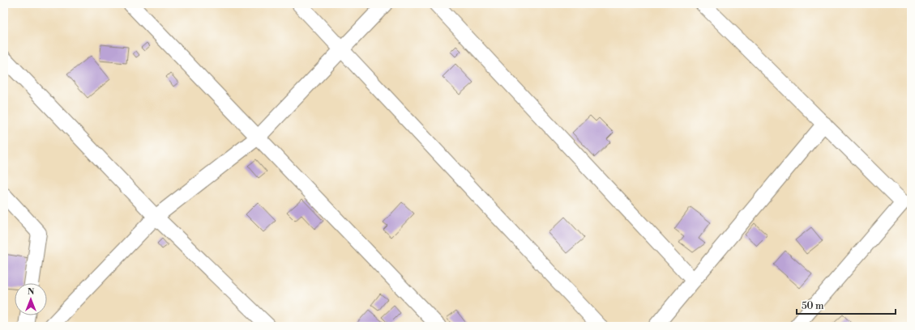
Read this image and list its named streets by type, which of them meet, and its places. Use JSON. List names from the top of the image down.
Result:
{
  "scale_bar": "50 m",
  "north": "top"
}
